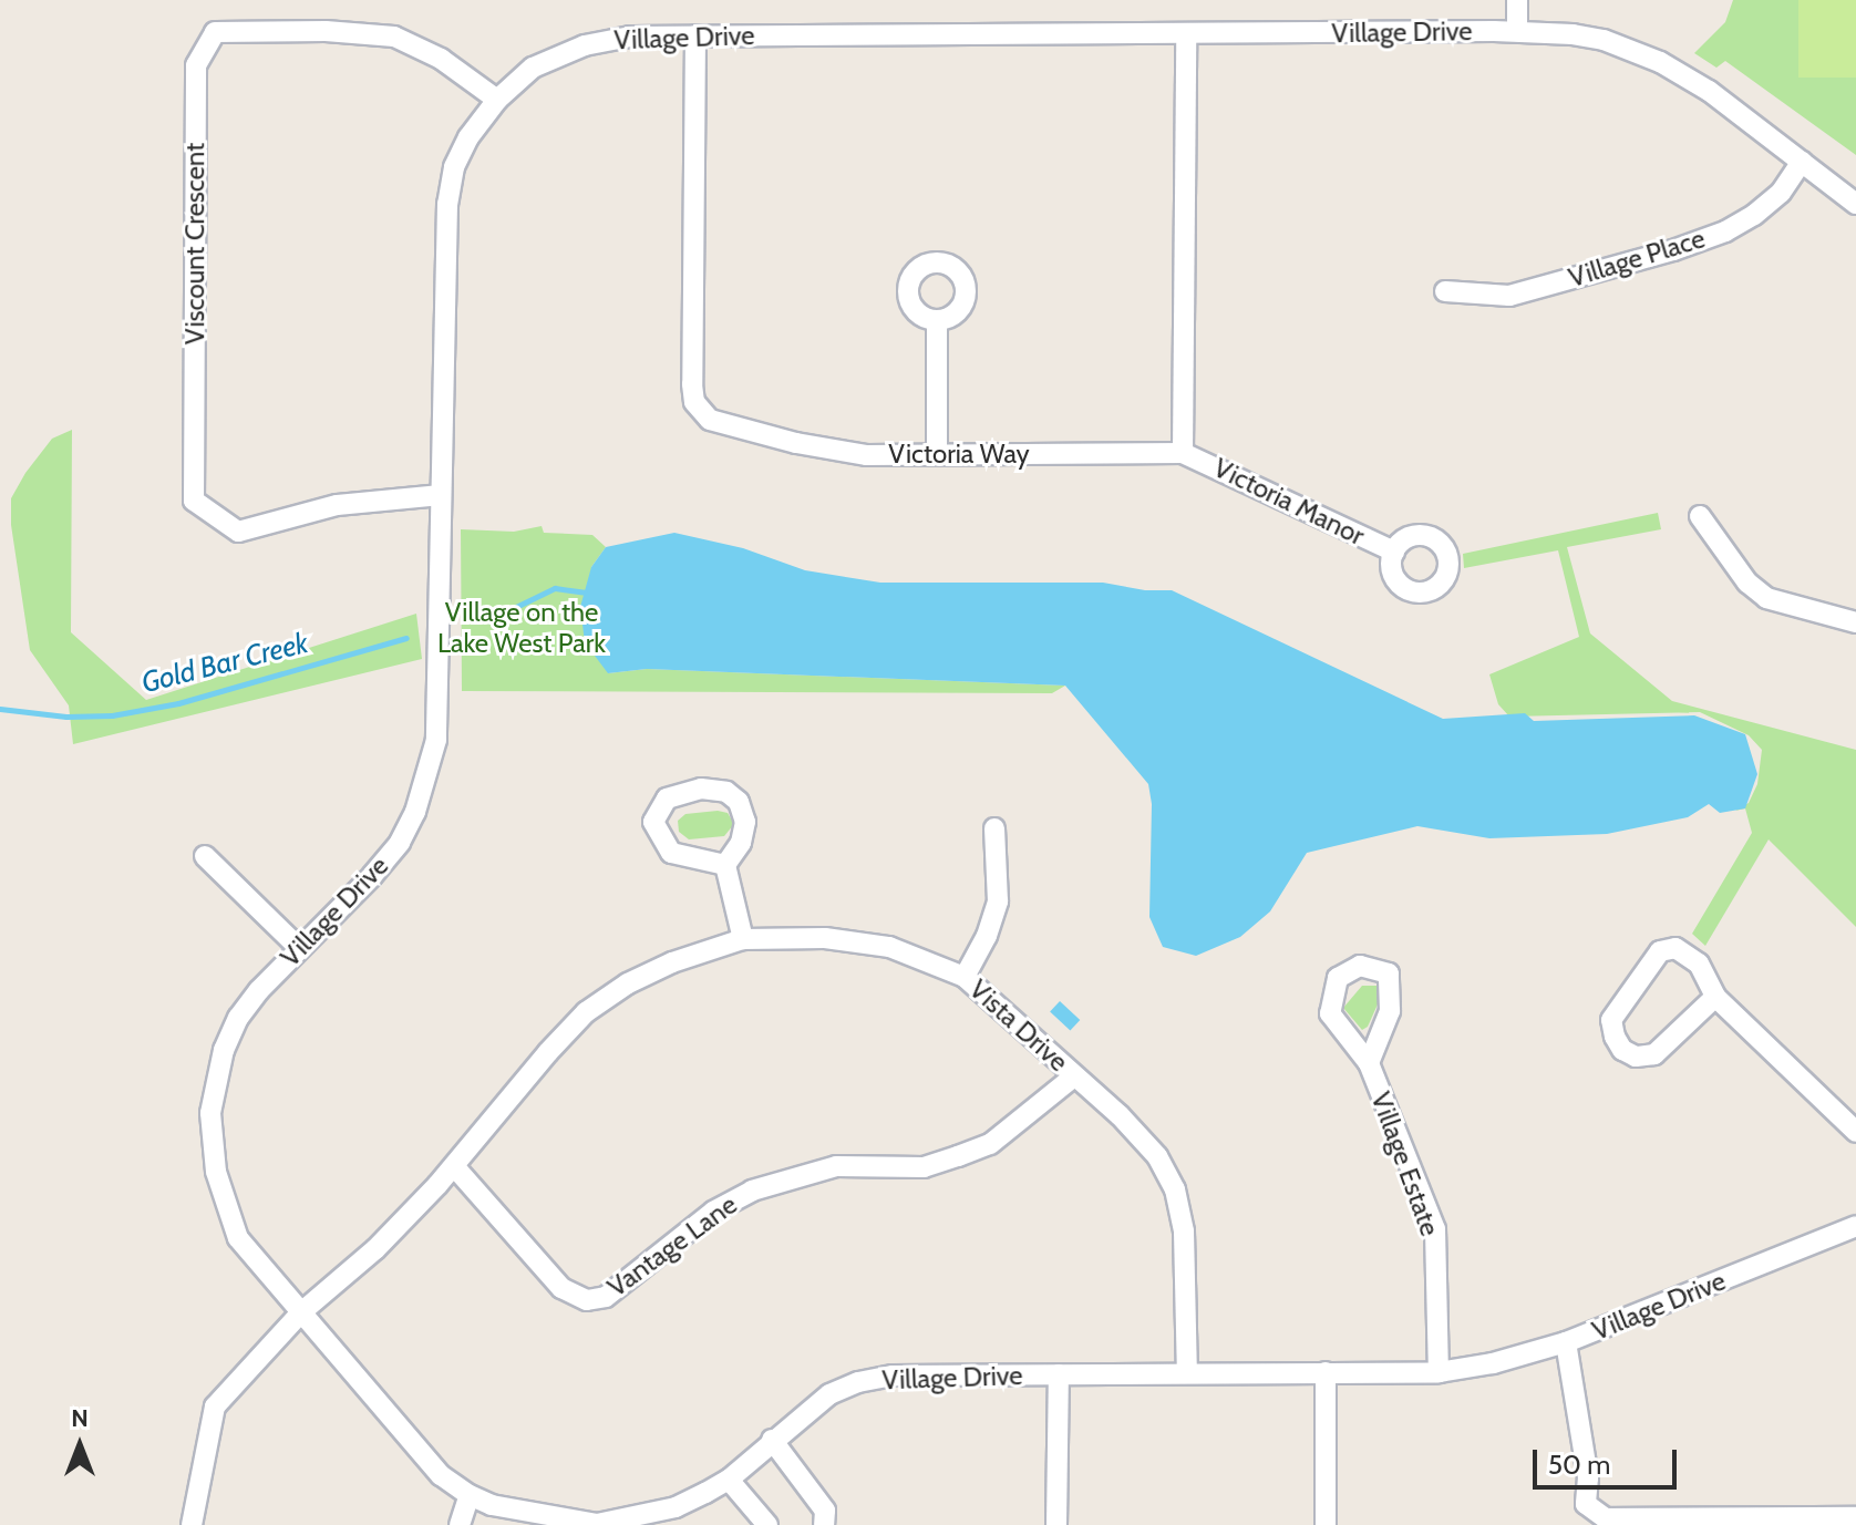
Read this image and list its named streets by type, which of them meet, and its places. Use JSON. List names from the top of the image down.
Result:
{
  "streets": {
    "street": [
      "Village Drive",
      "Viscount Crescent",
      "Village Place",
      "Victoria Way",
      "Victoria Manor",
      "Vista Drive",
      "Village Estate",
      "Vantage Lane"
    ]
  },
  "crossings": [
    ["Village Drive", "Viscount Crescent"],
    ["Village Drive", "Village Place"],
    ["Village Drive", "Victoria Way"],
    ["Village Drive", "Vista Drive"],
    ["Village Drive", "Village Estate"],
    ["Victoria Way", "Victoria Manor"],
    ["Vista Drive", "Vantage Lane"]
  ],
  "water": ["Gold Bar Creek"],
  "parks": ["Village on the Lake West Park"],
  "scale_bar": "50 m",
  "north": "top"
}
